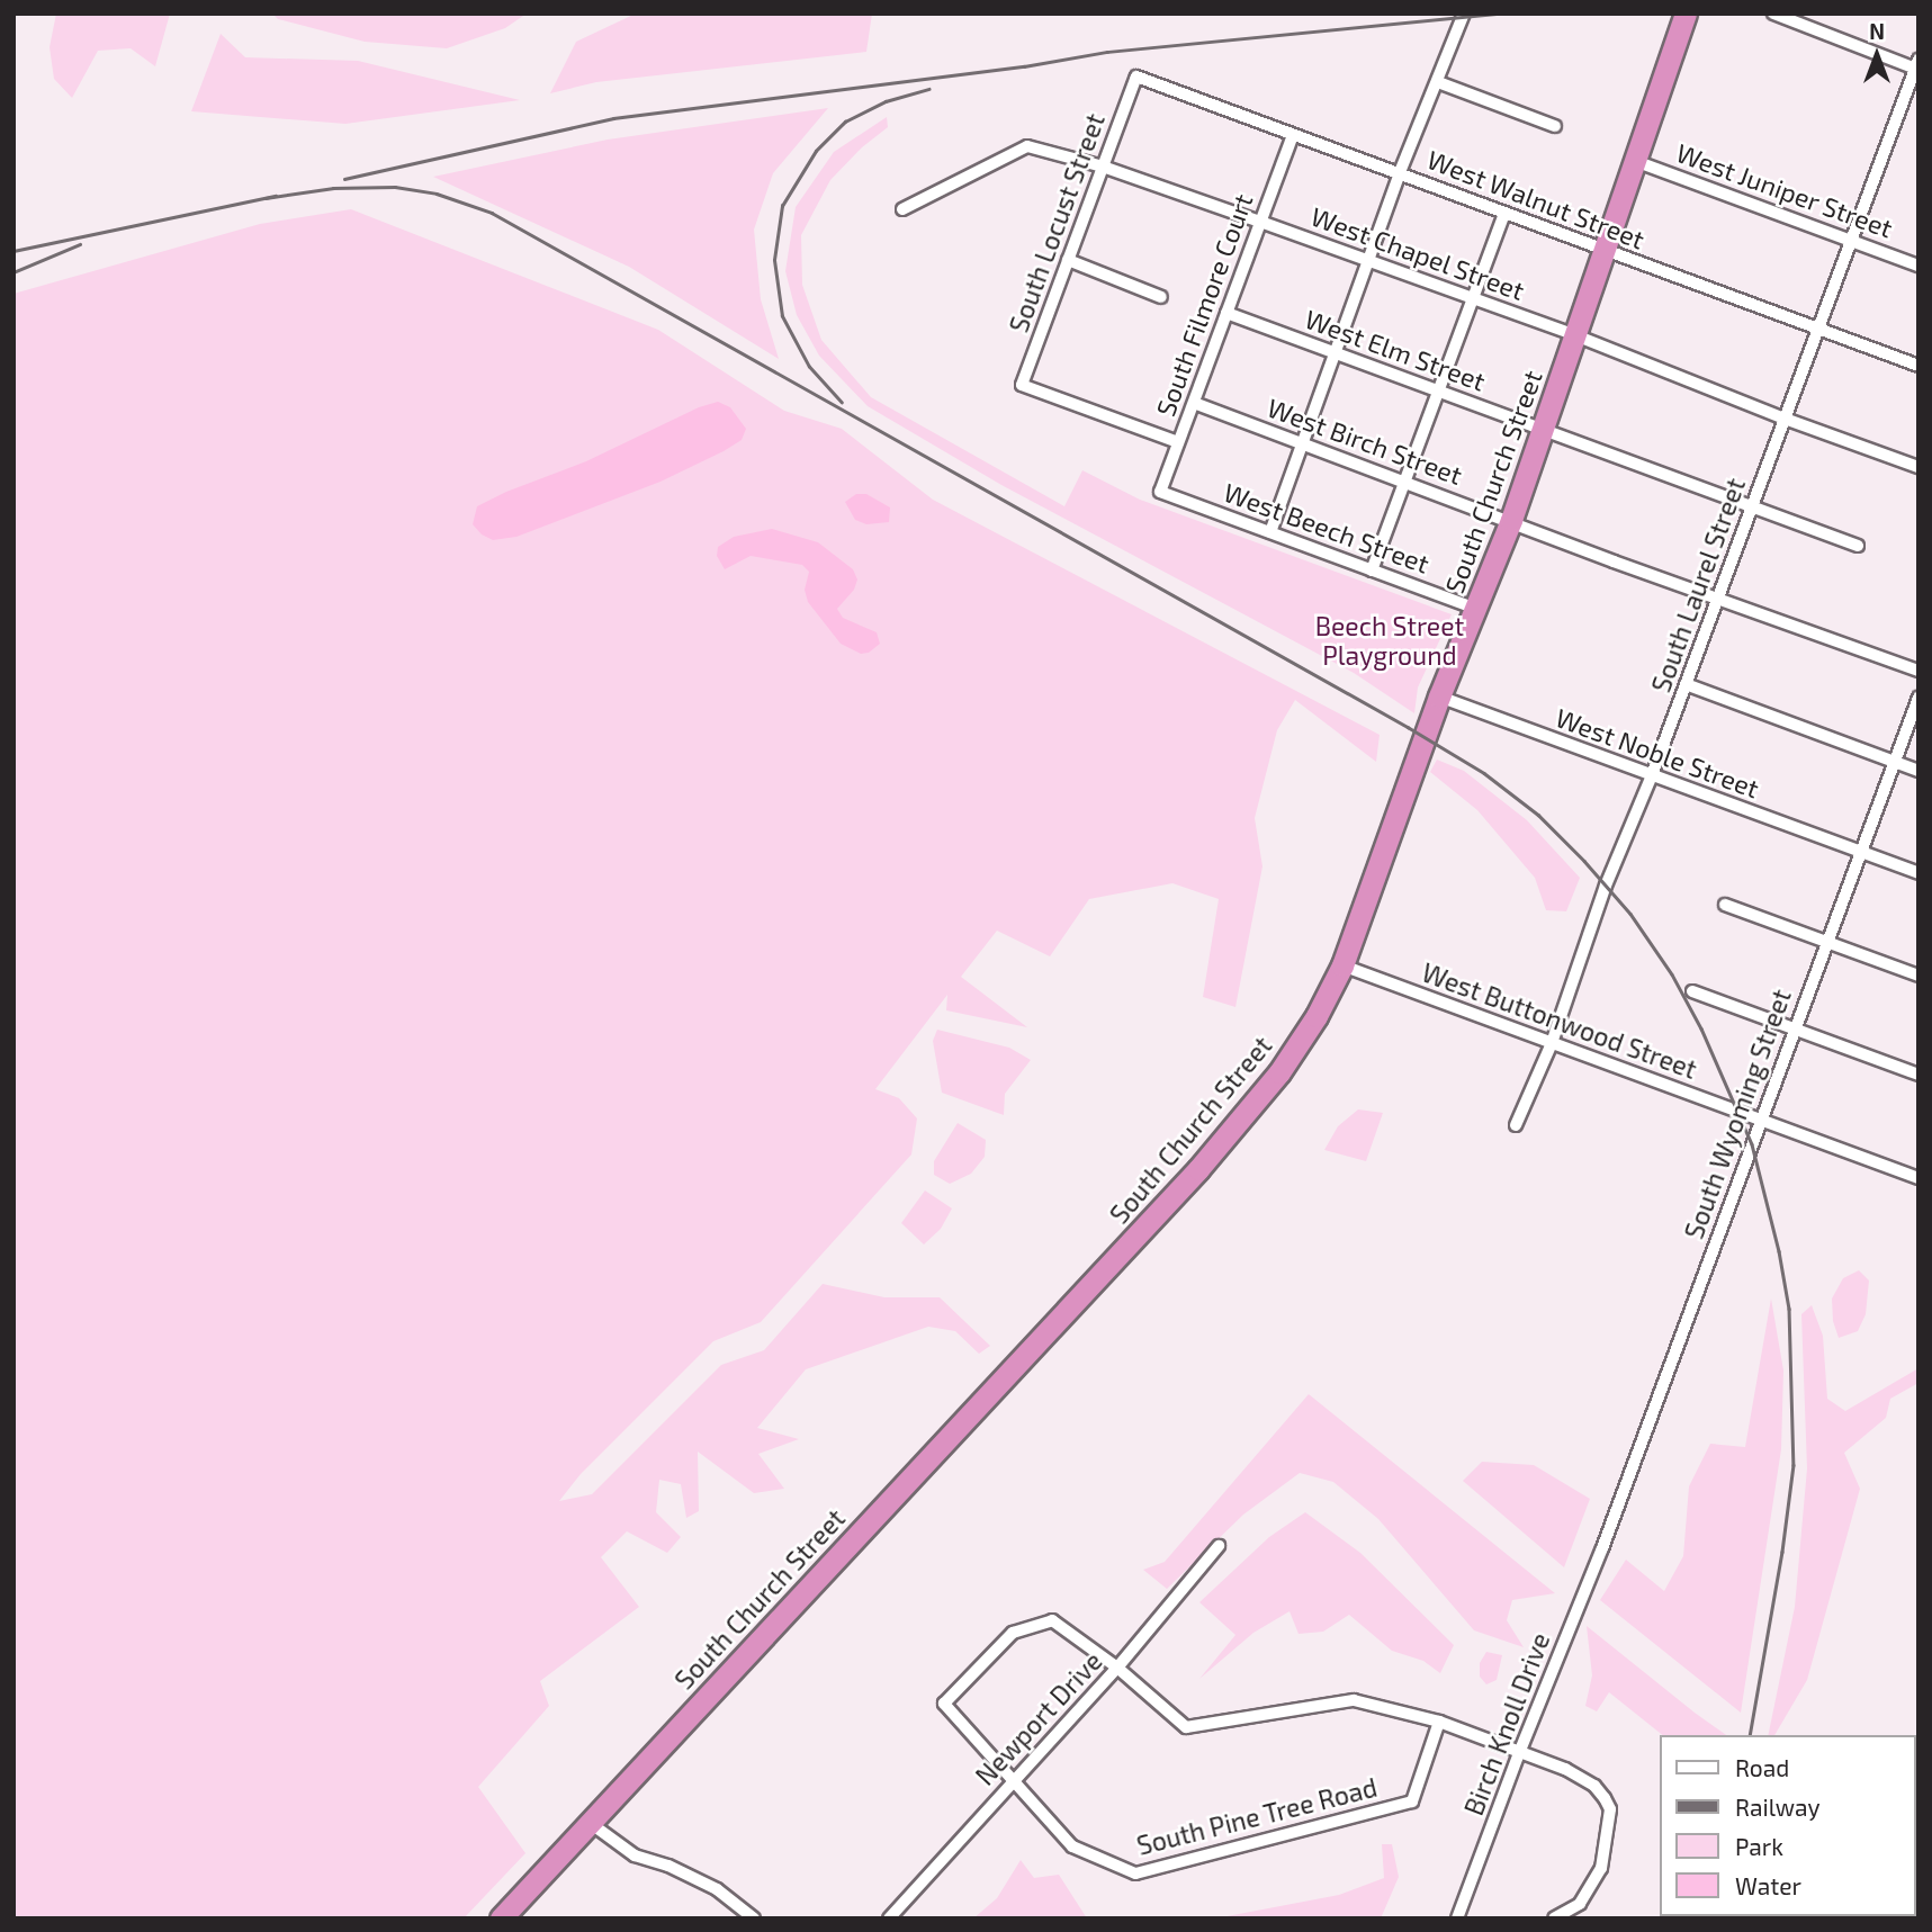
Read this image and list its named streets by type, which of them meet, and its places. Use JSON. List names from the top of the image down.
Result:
{
  "streets": {
    "highway": ["South Church Street"],
    "street": [
      "West Juniper Street",
      "West Walnut Street",
      "South Locust Street",
      "West Chapel Street",
      "South Filmore Court",
      "West Elm Street",
      "West Birch Street",
      "West Beech Street",
      "South Laurel Street",
      "West Noble Street",
      "West Buttonwood Street",
      "South Wyoming Street",
      "Newport Drive",
      "Birch Knoll Drive",
      "South Pine Tree Road"
    ]
  },
  "crossings": [
    ["West Juniper Street", "South Church Street"],
    ["West Juniper Street", "South Laurel Street"],
    ["West Walnut Street", "South Locust Street"],
    ["West Walnut Street", "South Filmore Court"],
    ["West Walnut Street", "South Church Street"],
    ["West Walnut Street", "South Laurel Street"],
    ["South Locust Street", "West Chapel Street"],
    ["South Locust Street", "South Filmore Court"],
    ["West Chapel Street", "South Filmore Court"],
    ["West Chapel Street", "South Church Street"],
    ["West Chapel Street", "South Laurel Street"],
    ["South Filmore Court", "West Elm Street"],
    ["South Filmore Court", "West Birch Street"],
    ["South Filmore Court", "West Beech Street"],
    ["West Elm Street", "South Church Street"],
    ["West Elm Street", "South Laurel Street"],
    ["West Birch Street", "South Church Street"],
    ["West Birch Street", "South Laurel Street"],
    ["South Church Street", "West Beech Street"],
    ["South Church Street", "West Noble Street"],
    ["South Church Street", "West Buttonwood Street"],
    ["South Laurel Street", "West Noble Street"],
    ["South Laurel Street", "West Buttonwood Street"],
    ["West Noble Street", "South Wyoming Street"],
    ["West Buttonwood Street", "South Wyoming Street"],
    ["South Wyoming Street", "Birch Knoll Drive"],
    ["Newport Drive", "South Pine Tree Road"]
  ],
  "parks": ["Beech Street Playground"],
  "legend": [
    "Road",
    "Railway",
    "Park",
    "Water"
  ],
  "north": "top"
}
